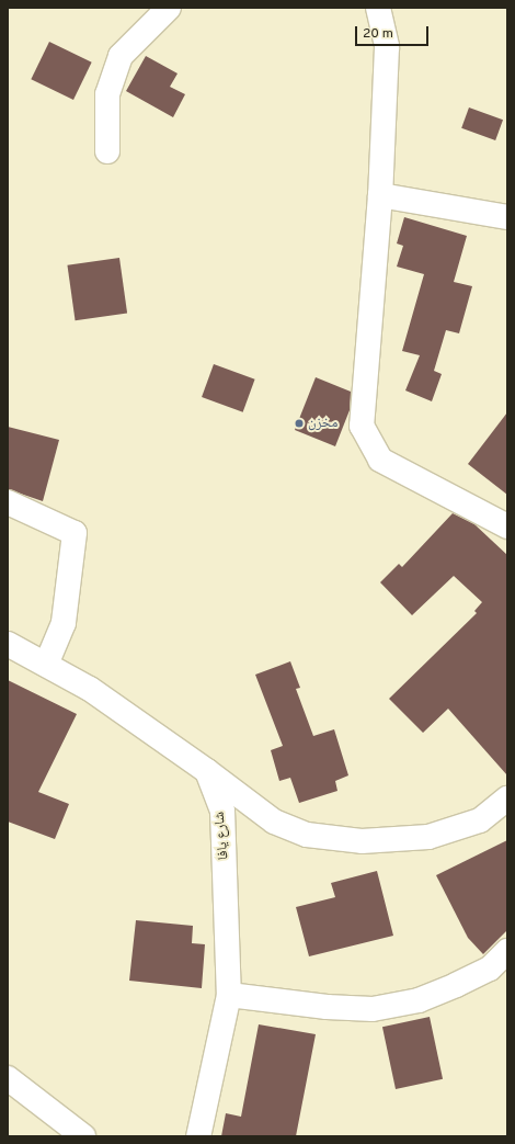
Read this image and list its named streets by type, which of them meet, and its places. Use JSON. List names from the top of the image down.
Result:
{
  "streets": {
    "street": ["شارع يافا"]
  },
  "places": ["مخزن"],
  "scale_bar": "20 m"
}
